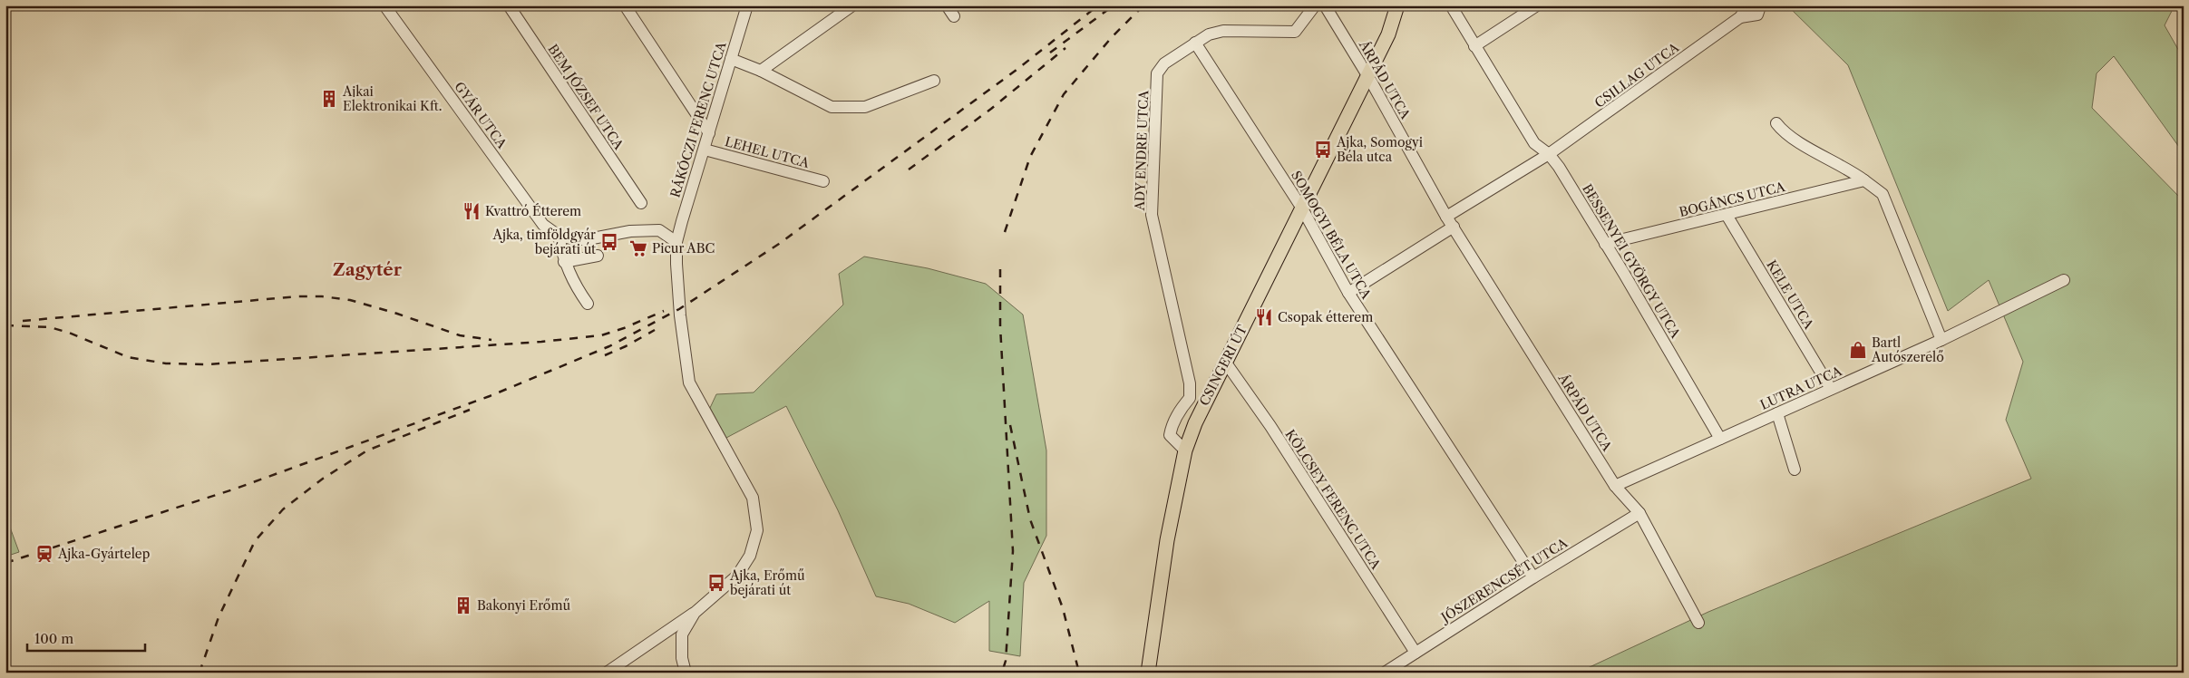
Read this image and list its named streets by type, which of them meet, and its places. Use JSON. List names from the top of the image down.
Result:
{
  "streets": {
    "main road": ["CSINGERI ÚT"],
    "street": [
      "CSILLAG UTCA",
      "ÁRPÁD UTCA",
      "BEM JÓZSEF UTCA",
      "GYÁR UTCA",
      "RÁKÓCZI FERENC UTCA",
      "ADY ENDRE UTCA",
      "LEHEL UTCA",
      "BOGÁNCS UTCA",
      "SOMOGYI BÉLA UTCA",
      "BESSENYEI GYÖRGY UTCA",
      "KELE UTCA",
      "LUTRA UTCA",
      "KÖLCSEY FERENC UTCA",
      "JÓSZERENCSÉT UTCA"
    ]
  },
  "crossings": [
    ["CSILLAG UTCA", "BESSENYEI GYÖRGY UTCA"],
    ["ÁRPÁD UTCA", "CSINGERI ÚT"],
    ["ÁRPÁD UTCA", "JÓSZERENCSÉT UTCA"],
    ["RÁKÓCZI FERENC UTCA", "LEHEL UTCA"],
    ["ADY ENDRE UTCA", "SOMOGYI BÉLA UTCA"],
    ["ADY ENDRE UTCA", "CSINGERI ÚT"],
    ["BOGÁNCS UTCA", "BESSENYEI GYÖRGY UTCA"],
    ["BOGÁNCS UTCA", "KELE UTCA"],
    ["SOMOGYI BÉLA UTCA", "CSINGERI ÚT"],
    ["SOMOGYI BÉLA UTCA", "JÓSZERENCSÉT UTCA"],
    ["BESSENYEI GYÖRGY UTCA", "LUTRA UTCA"],
    ["KELE UTCA", "LUTRA UTCA"],
    ["CSINGERI ÚT", "KÖLCSEY FERENC UTCA"],
    ["KÖLCSEY FERENC UTCA", "JÓSZERENCSÉT UTCA"]
  ],
  "districts": ["Zagytér"],
  "places": {
    "building": ["Ajkai Elektronikai Kft.", "Bakonyi Erőmű"],
    "bus stop": ["Ajka, Somogyi Béla utca", "Ajka, timföldgyár bejárati út", "Ajka, Erőmű bejárati út"],
    "restaurant": ["Kvattró Étterem", "Csopak étterem"],
    "supermarket": ["Picur ABC"],
    "shop": ["Bartl Autószerelő"],
    "station": ["Ajka-Gyártelep"]
  },
  "scale_bar": "100 m"
}
